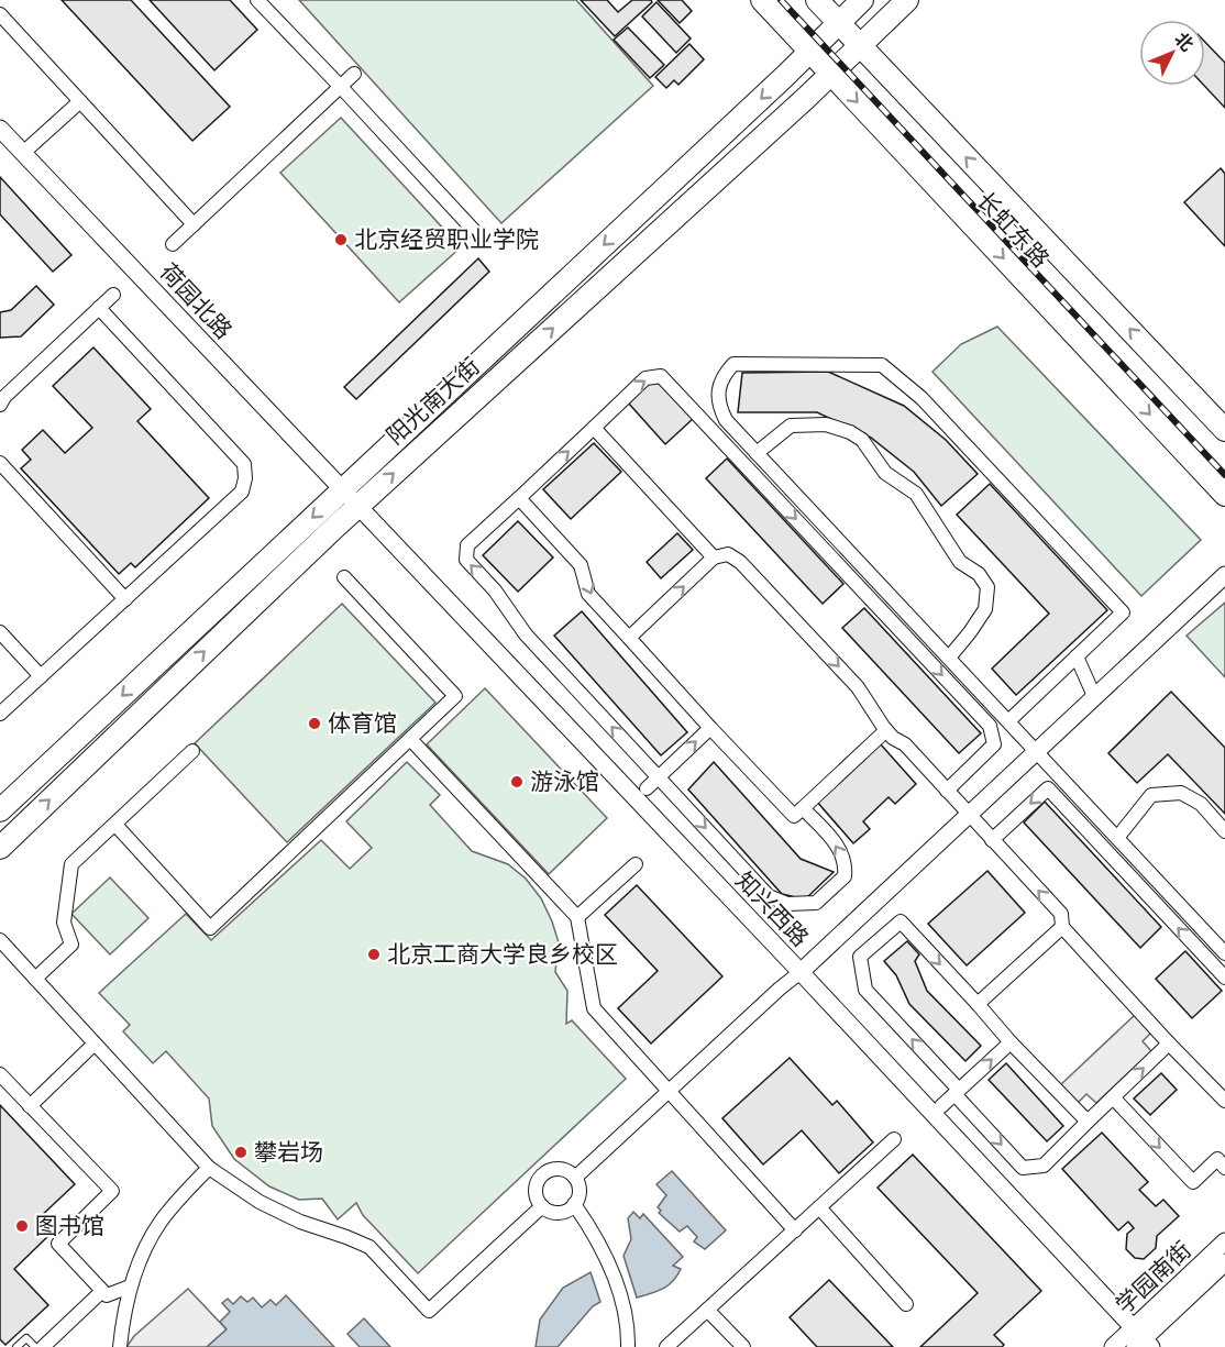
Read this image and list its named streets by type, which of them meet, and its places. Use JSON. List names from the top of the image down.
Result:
{
  "streets": {
    "main road": ["长虹东路", "阳光南大街"],
    "street": ["荷园北路", "知兴西路", "学园南街"]
  },
  "crossings": [
    ["长虹东路", "阳光南大街"],
    ["荷园北路", "阳光南大街"],
    ["荷园北路", "知兴西路"],
    ["阳光南大街", "知兴西路"],
    ["知兴西路", "学园南街"]
  ],
  "places": [
    "北京经贸职业学院",
    "体育馆",
    "游泳馆",
    "北京工商大学良乡校区",
    "攀岩场",
    "图书馆"
  ],
  "north": "top right"
}
